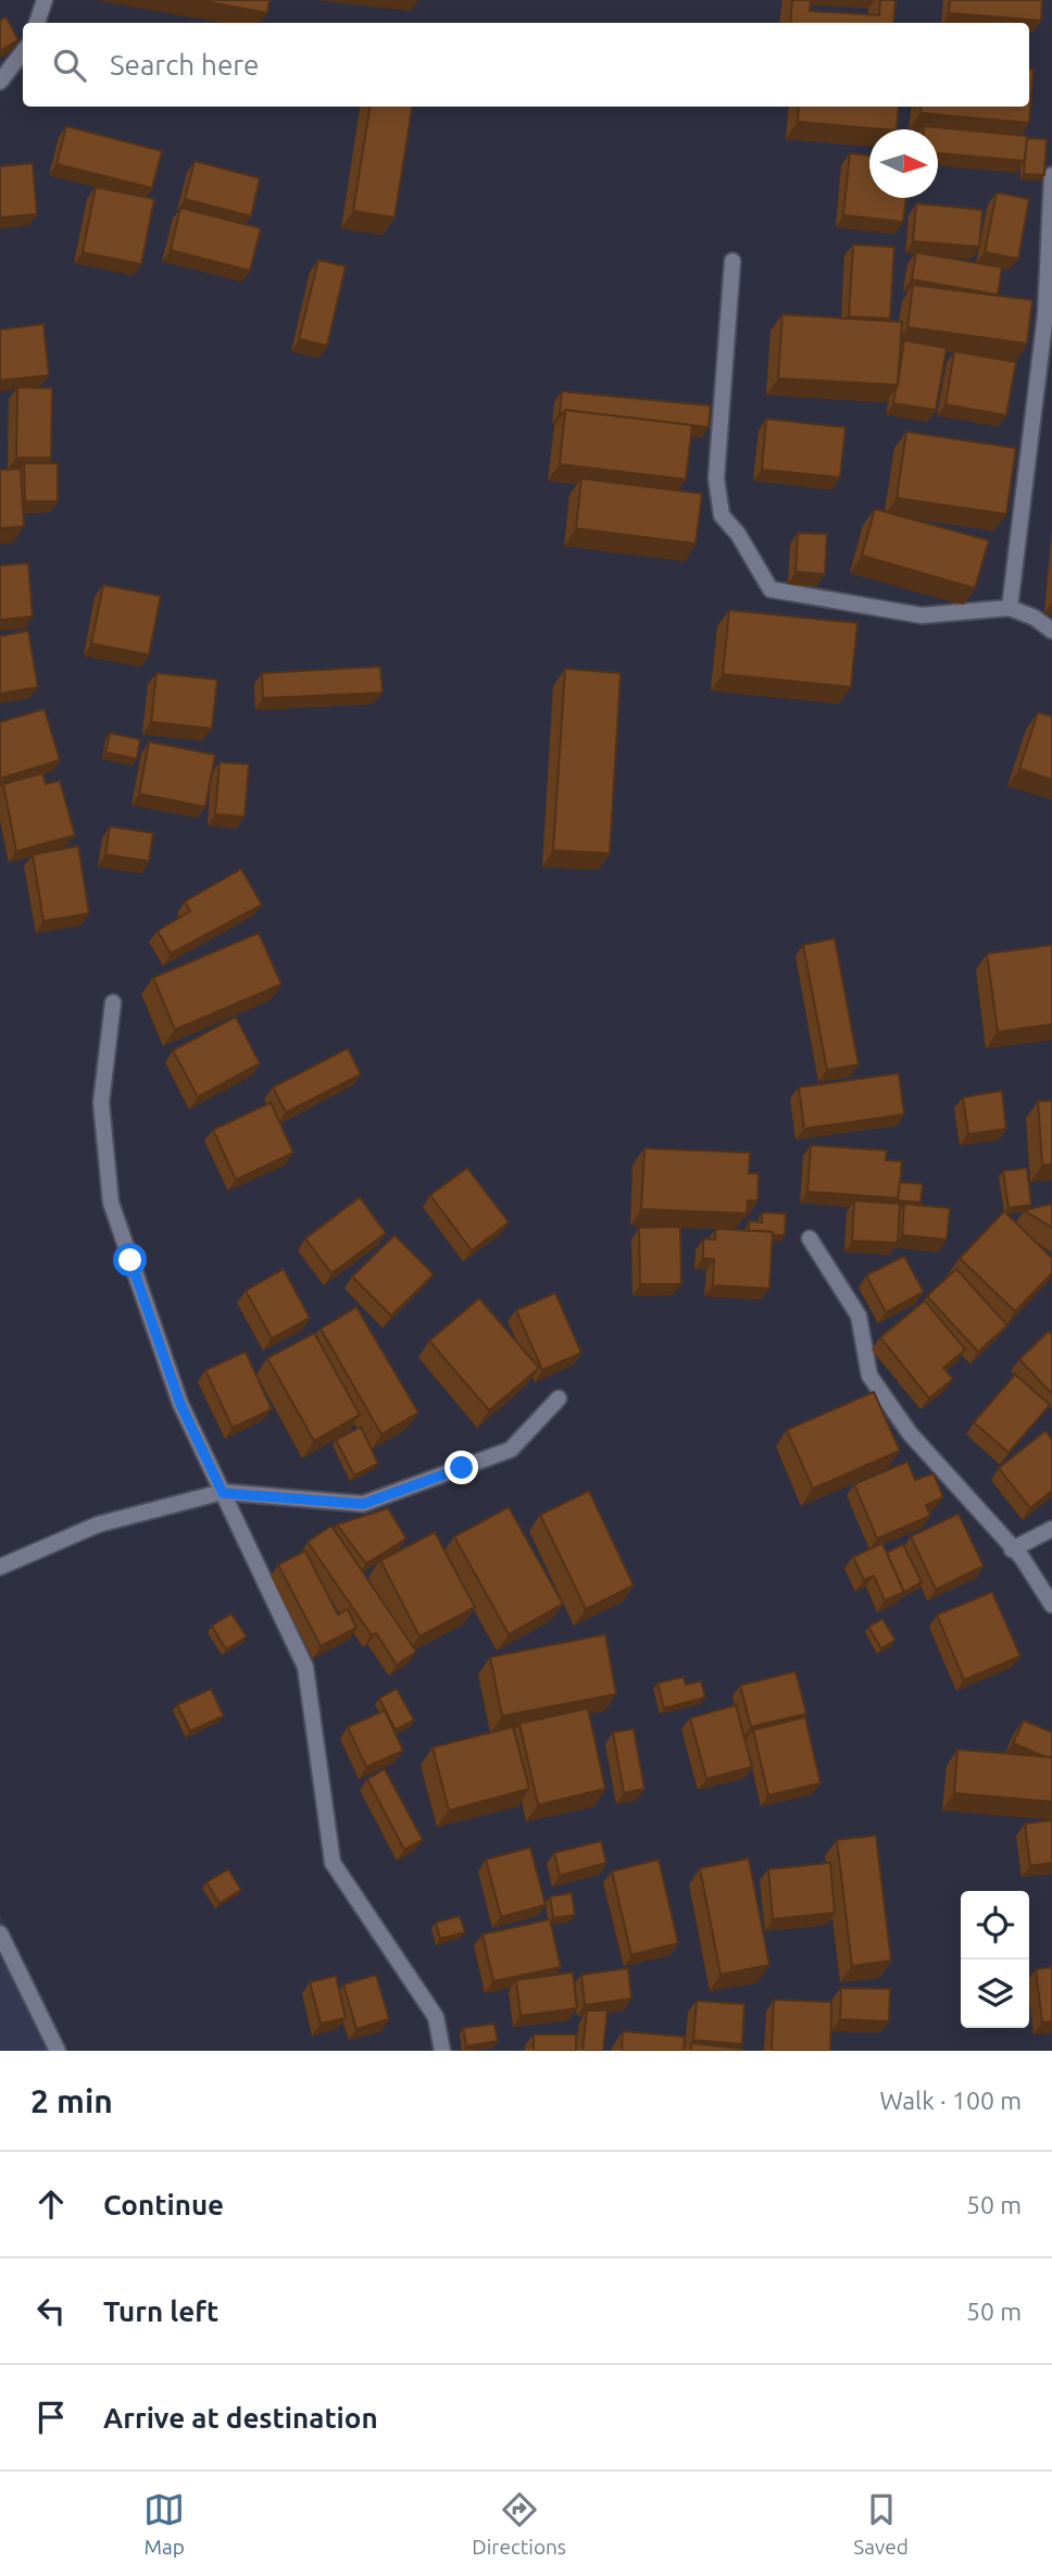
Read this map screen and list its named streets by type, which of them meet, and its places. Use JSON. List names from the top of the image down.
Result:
{
  "north": "right",
  "page": {
    "search": "Search here",
    "heading": ["2 min", "Walk · 100 m"],
    "list": [
      ["Continue", "50 m"],
      ["Turn left", "50 m"],
      "Arrive at destination"
    ],
    "nav": ["Map", "Directions", "Saved"]
  }
}
